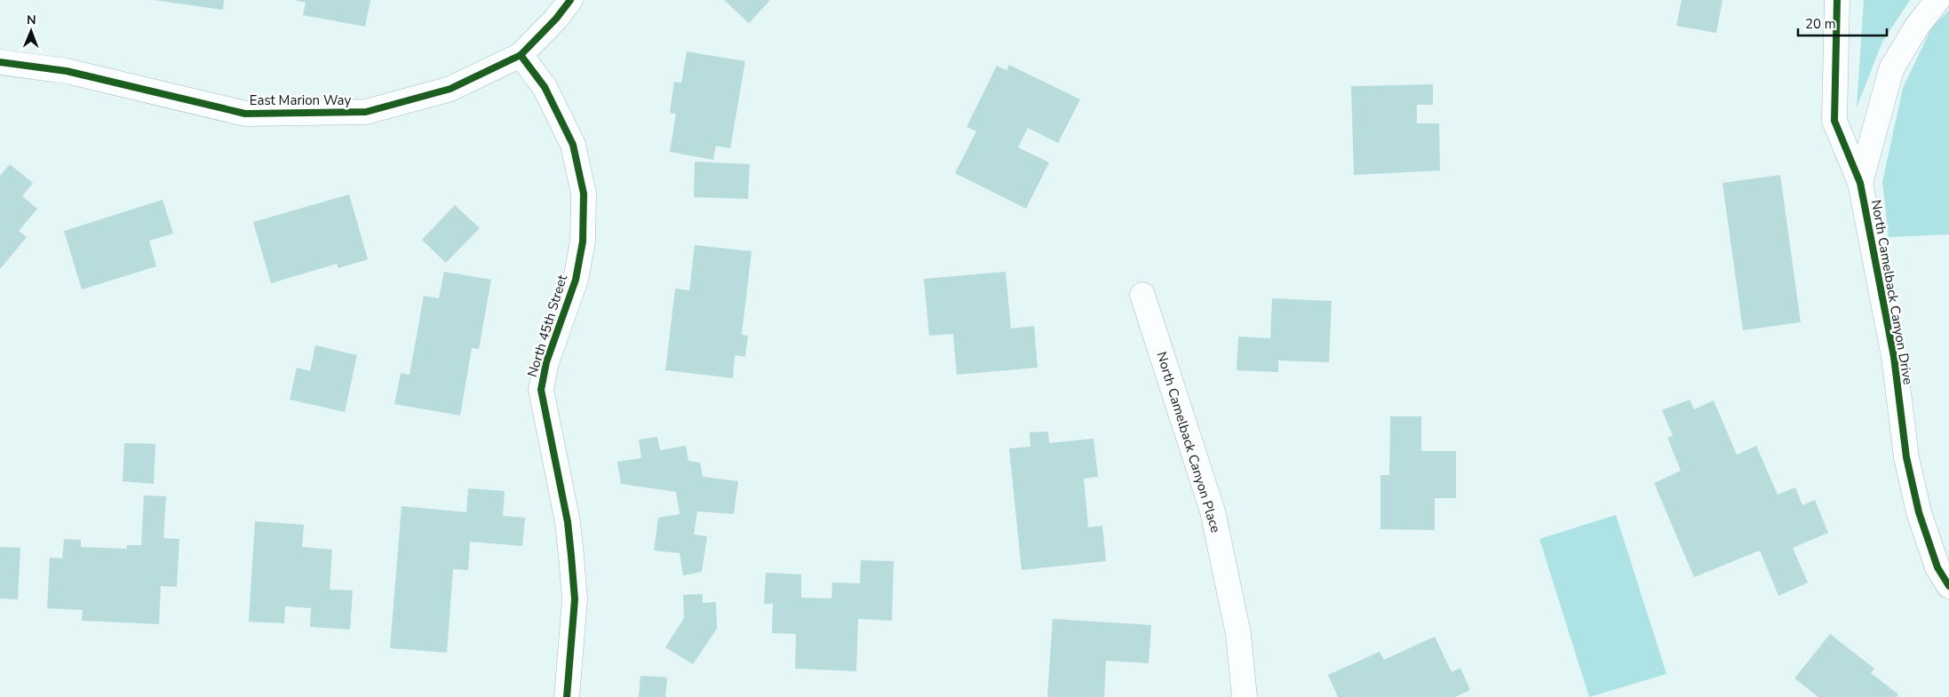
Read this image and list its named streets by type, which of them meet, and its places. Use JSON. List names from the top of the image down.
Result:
{
  "streets": {
    "street": [
      "East Marion Way",
      "North Camelback Canyon Drive",
      "North 45th Street",
      "North Camelback Canyon Place"
    ]
  },
  "crossings": [
    ["East Marion Way", "North 45th Street"]
  ],
  "scale_bar": "20 m",
  "north": "top"
}
